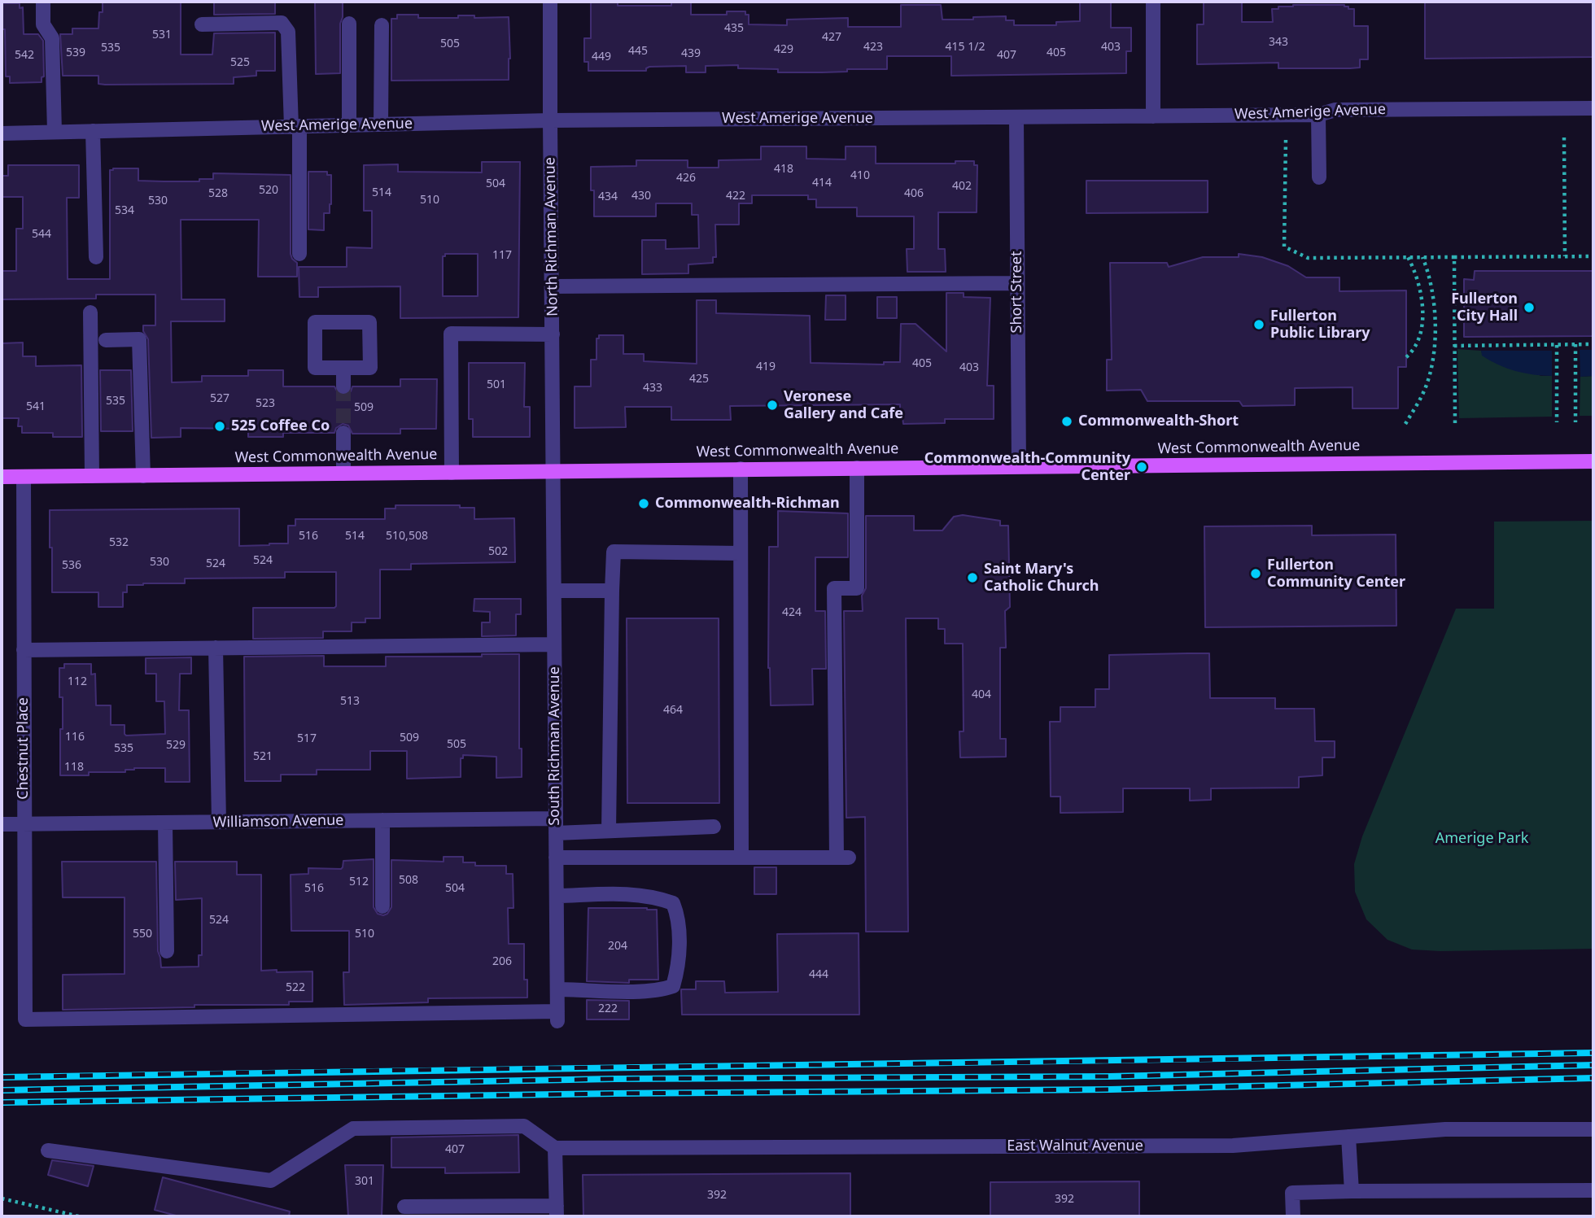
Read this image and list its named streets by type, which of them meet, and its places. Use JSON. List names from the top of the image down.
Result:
{
  "streets": {
    "main road": ["West Commonwealth Avenue"],
    "street": [
      "West Amerige Avenue",
      "North Richman Avenue",
      "Short Street",
      "South Richman Avenue",
      "Chestnut Place",
      "Williamson Avenue",
      "East Walnut Avenue"
    ]
  },
  "crossings": [
    ["West Amerige Avenue", "North Richman Avenue"],
    ["West Amerige Avenue", "Short Street"],
    ["North Richman Avenue", "West Commonwealth Avenue"],
    ["North Richman Avenue", "South Richman Avenue"],
    ["Short Street", "West Commonwealth Avenue"],
    ["West Commonwealth Avenue", "South Richman Avenue"],
    ["West Commonwealth Avenue", "Chestnut Place"],
    ["South Richman Avenue", "Chestnut Place"],
    ["South Richman Avenue", "Williamson Avenue"],
    ["Chestnut Place", "Williamson Avenue"]
  ],
  "parks": ["Amerige Park"],
  "places": [
    "Fullerton City Hall",
    "Fullerton Public Library",
    "Veronese Gallery and Cafe",
    "Commonwealth-Short",
    "525 Coffee Co",
    "Commonwealth-Community Center",
    "Commonwealth-Richman",
    "Fullerton Community Center",
    "Saint Mary's Catholic Church"
  ],
  "house_numbers": [
    "435",
    "531",
    "427",
    "343",
    "505",
    "423",
    "415 1/2",
    "403",
    "535",
    "429",
    "445",
    "539",
    "405",
    "439",
    "542",
    "407",
    "449",
    "525",
    "418",
    "410",
    "426",
    "414",
    "504",
    "402",
    "520",
    "514",
    "528",
    "406",
    "430",
    "422",
    "434",
    "510",
    "530",
    "534",
    "544",
    "117",
    "405",
    "419",
    "403",
    "425",
    "501",
    "433",
    "527",
    "535",
    "523",
    "541",
    "509",
    "516",
    "514",
    "510,508",
    "532",
    "502",
    "524",
    "530",
    "524",
    "536",
    "424",
    "112",
    "404",
    "513",
    "464",
    "116",
    "509",
    "517",
    "505",
    "529",
    "535",
    "521",
    "118",
    "508",
    "512",
    "516",
    "504",
    "524",
    "550",
    "510",
    "204",
    "206",
    "444",
    "522",
    "222",
    "407",
    "301",
    "392",
    "392"
  ]
}
